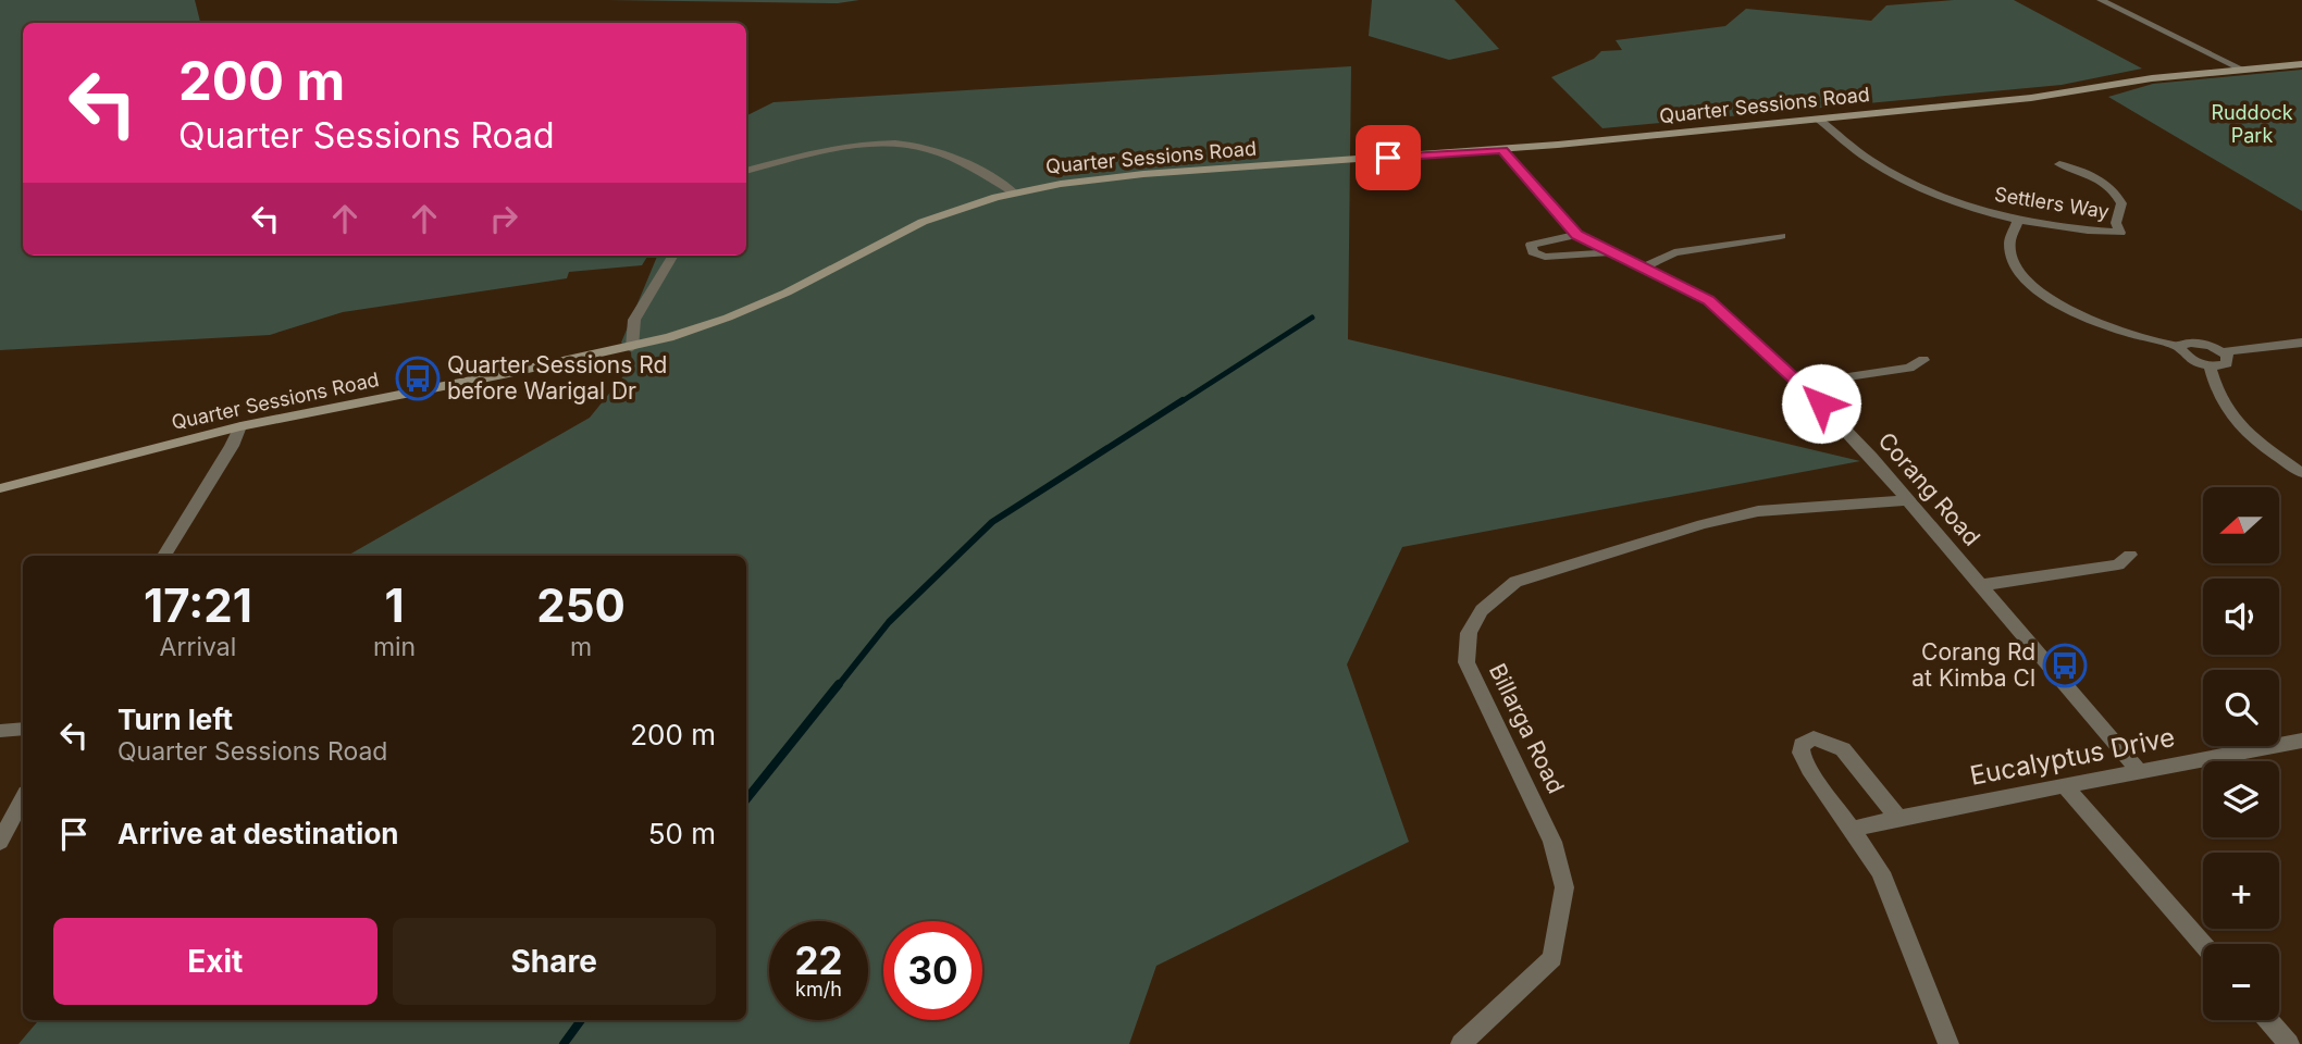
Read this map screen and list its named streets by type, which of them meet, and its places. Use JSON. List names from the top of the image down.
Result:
{
  "streets": {
    "main road": ["Quarter Sessions Road"],
    "street": [
      "Settlers Way",
      "Corang Road",
      "Billarga Road",
      "Eucalyptus Drive"
    ]
  },
  "crossings": [
    ["Quarter Sessions Road", "Settlers Way"],
    ["Quarter Sessions Road", "Corang Road"],
    ["Corang Road", "Billarga Road"],
    ["Corang Road", "Eucalyptus Drive"]
  ],
  "parks": ["Ruddock Park"],
  "places": {
    "bus stop": ["Quarter Sessions Rd before Warigal Dr", "Corang Rd at Kimba Cl"]
  },
  "north": "left",
  "page": {
    "turn": ["200 m", "Quarter Sessions Road"],
    "map_buttons": ["+", "−"],
    "eta": [
      "17:21",
      "Arrival",
      "1",
      "min",
      "250",
      "m"
    ],
    "list": [
      {
        "name": "Turn left",
        "note": "Quarter Sessions Road",
        "value": "200 m"
      },
      {
        "name": "Arrive at destination",
        "value": "50 m"
      }
    ],
    "buttons": ["Exit", "Share"],
    "speed": "22 km/h",
    "limit": "30"
  }
}
